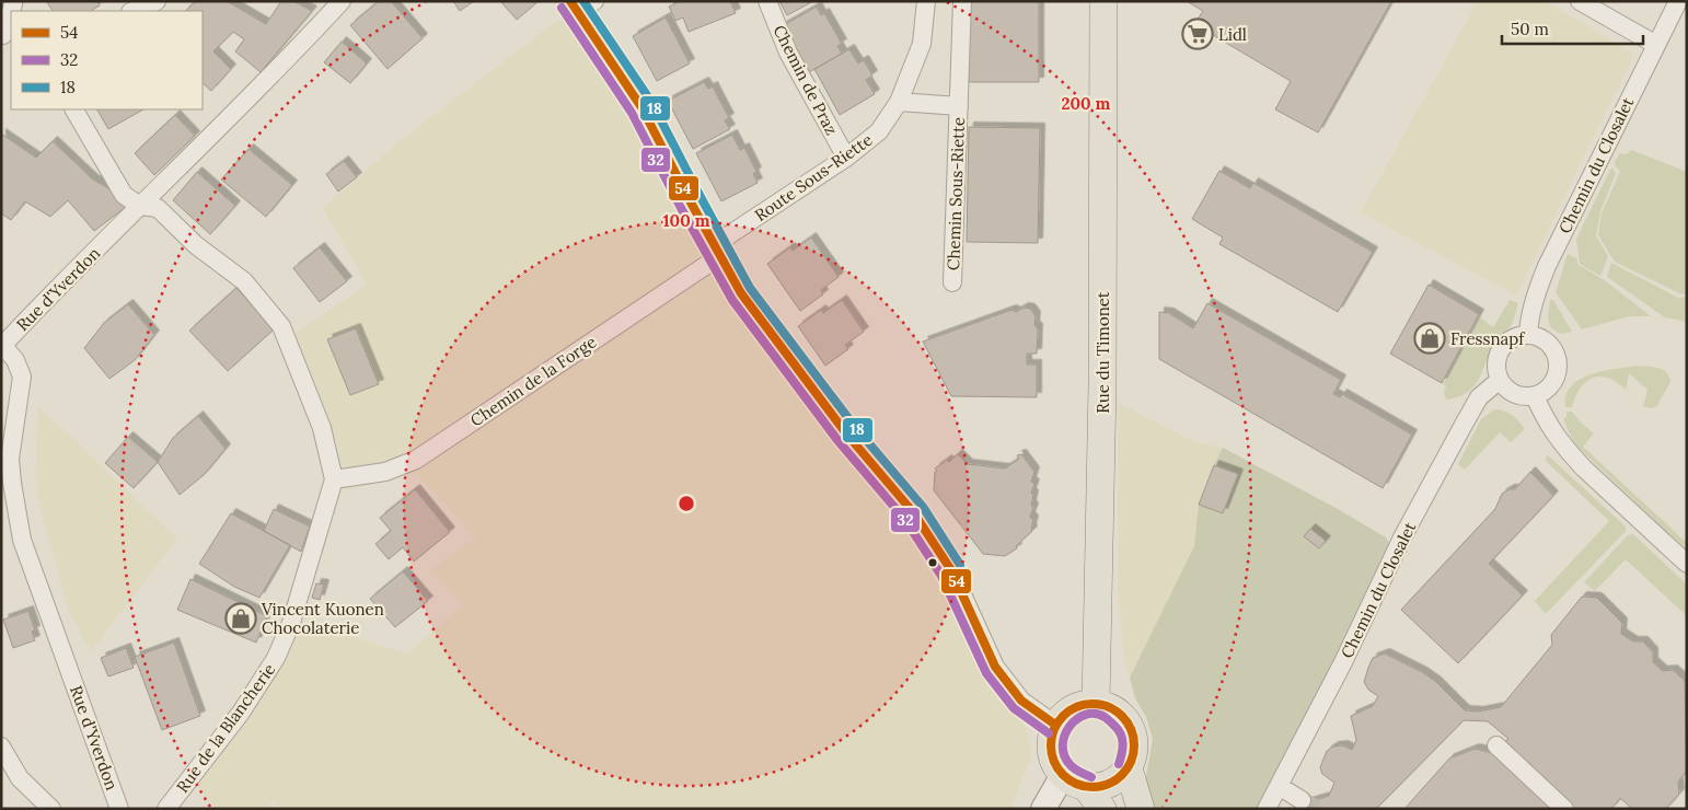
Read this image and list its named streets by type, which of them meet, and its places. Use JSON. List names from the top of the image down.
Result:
{
  "streets": {
    "main road": ["Rue du Timonet"],
    "street": [
      "Chemin de Praz",
      "Chemin du Closalet",
      "Route Sous-Riette",
      "Chemin Sous-Riette",
      "Rue d'Yverdon",
      "Chemin de la Forge",
      "Rue de la Blancherie"
    ]
  },
  "crossings": [
    ["Chemin de Praz", "Route Sous-Riette"],
    ["Route Sous-Riette", "Chemin Sous-Riette"],
    ["Route Sous-Riette", "Chemin de la Forge"],
    ["Rue d'Yverdon", "Rue de la Blancherie"],
    ["Chemin de la Forge", "Rue de la Blancherie"]
  ],
  "places": {
    "supermarket": ["Lidl"],
    "shop": ["Fressnapf", "Vincent Kuonen Chocolaterie"]
  },
  "lines": ["transit line 54", "transit line 18", "transit line 32"],
  "legend": ["54", "32", "18"],
  "scale_bar": "50 m",
  "rings": ["200 m", "100 m"]
}
